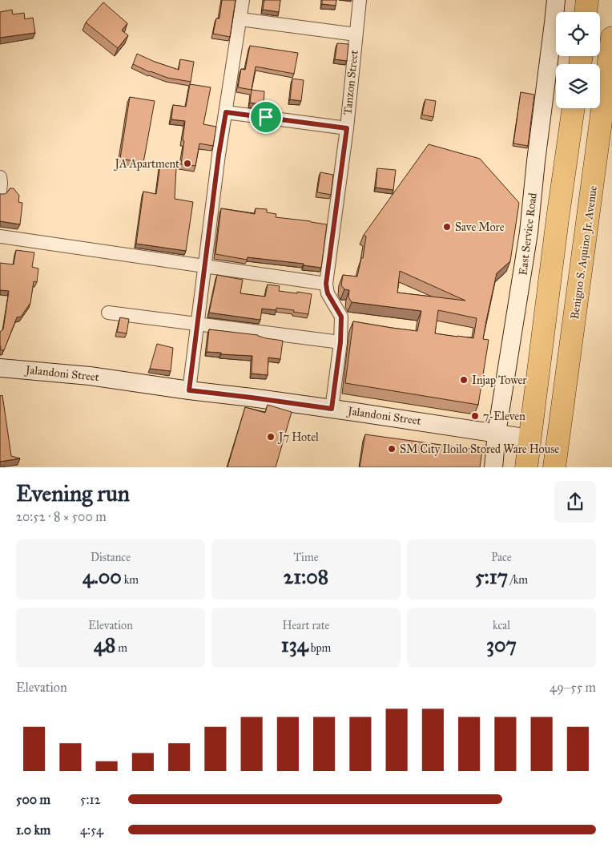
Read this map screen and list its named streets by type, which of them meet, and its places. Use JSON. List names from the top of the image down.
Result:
{
  "streets": {
    "highway": ["Benigno S. Aquino Jr. Avenue"],
    "main road": ["East Service Road", "Jalandoni Street"],
    "street": ["Tanzon Street"]
  },
  "crossings": [
    ["East Service Road", "Jalandoni Street"]
  ],
  "places": [
    "JA Apartment",
    "Save More",
    "Injap Tower",
    "7-Eleven",
    "J7 Hotel",
    "SM City Iloilo Stored Ware House"
  ],
  "page": {
    "heading": ["Evening run", "20:52 · 8 × 500 m"],
    "stats": [
      ["Distance", "4.00 km"],
      ["Time", "21:08"],
      ["Pace", "5:17 /km"],
      ["Elevation", "48 m"],
      ["Heart rate", "134 bpm"],
      ["kcal", "307"]
    ],
    "chart": ["Elevation", "49–55 m"],
    "list": [
      {
        "name": "500 m",
        "note": "5:12"
      },
      {
        "name": "1.0 km",
        "note": "4:54"
      }
    ]
  }
}
